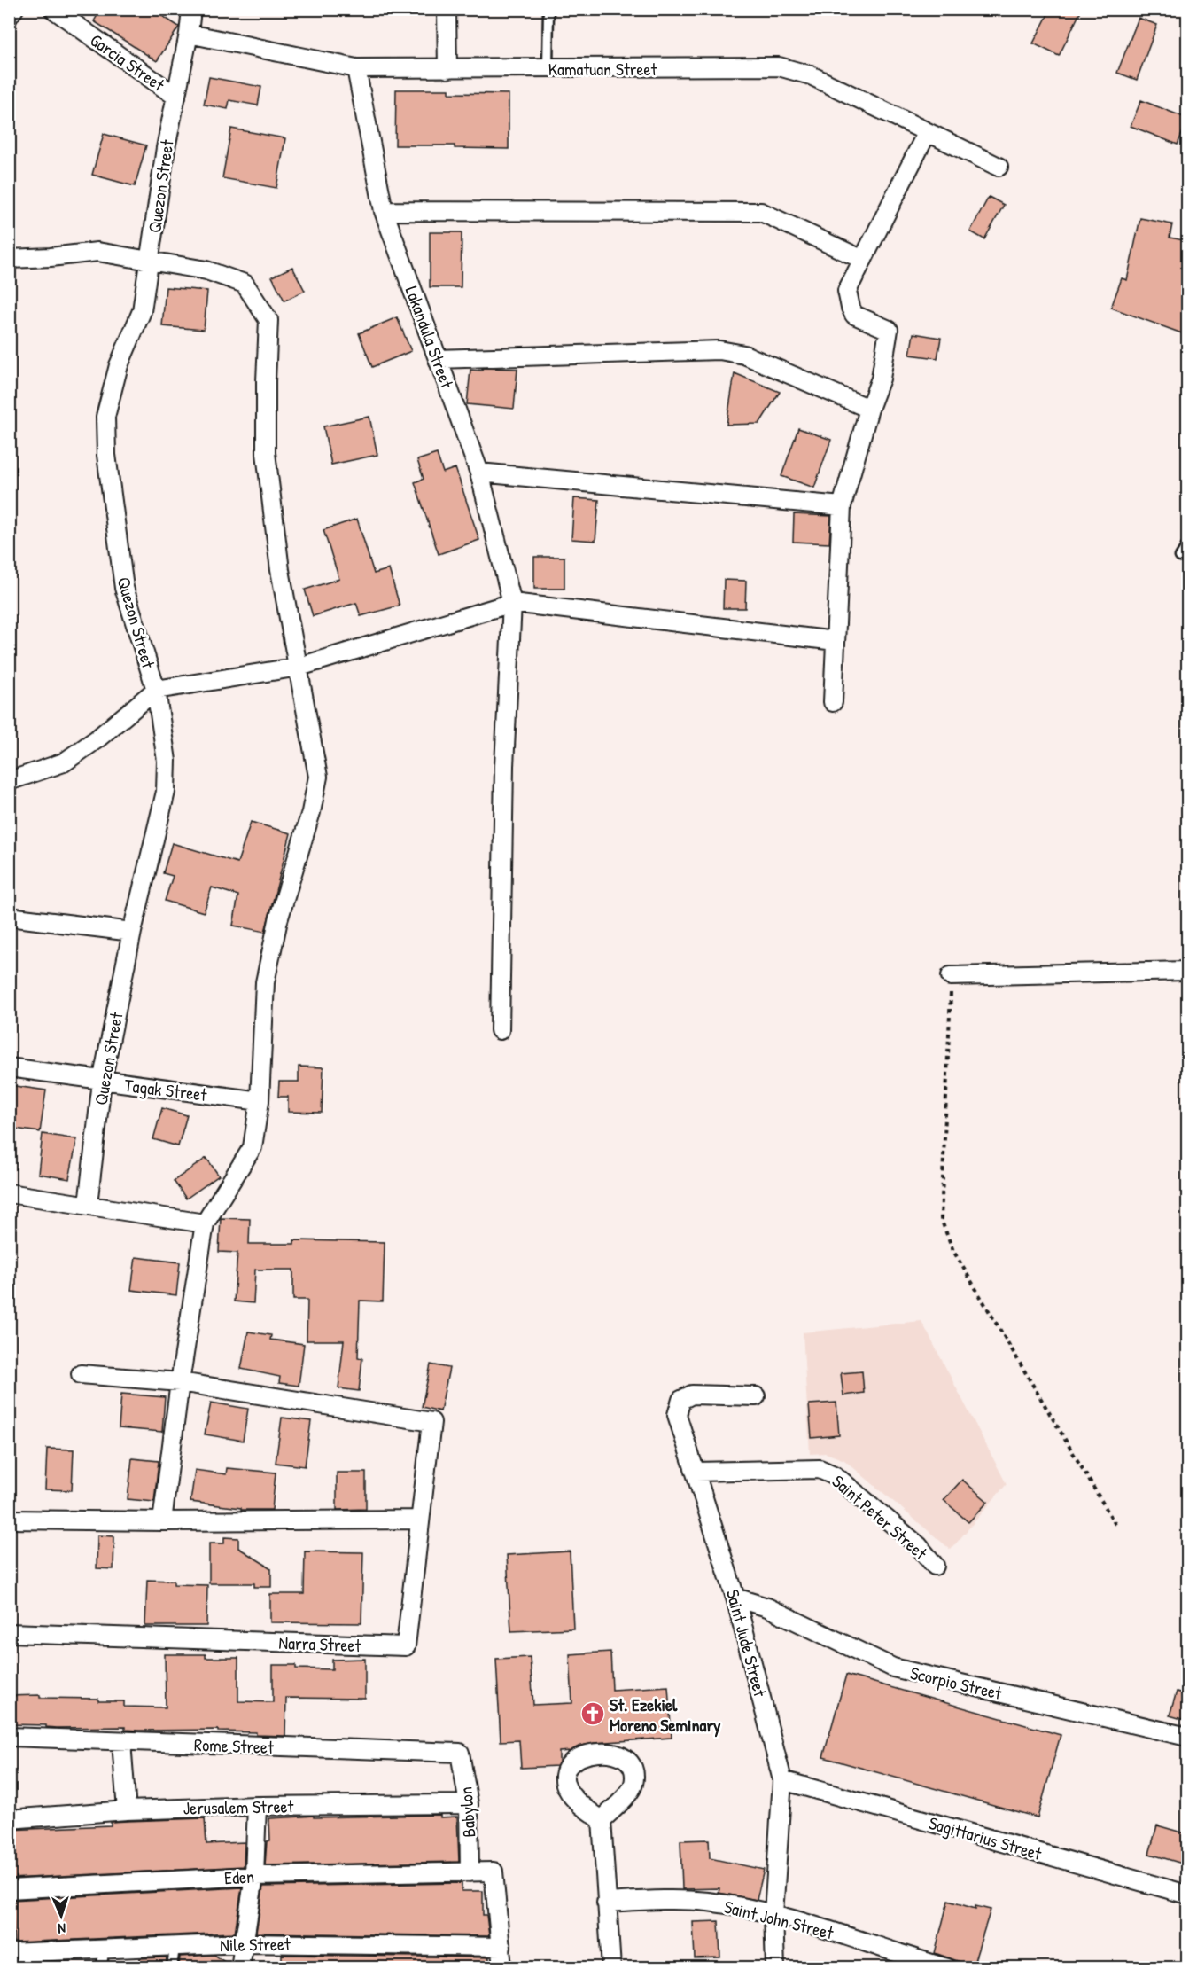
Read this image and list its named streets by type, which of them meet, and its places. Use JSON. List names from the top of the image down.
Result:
{
  "streets": {
    "street": [
      "Garcia Street",
      "Kamatuan Street",
      "Quezon Street",
      "Lakandula Street",
      "Tagak Street",
      "Saint Peter Street",
      "Saint Jude Street",
      "Narra Street",
      "Scorpio Street",
      "Rome Street",
      "Jerusalem Street",
      "Babylon",
      "Sagittarius Street",
      "Eden",
      "Saint John Street",
      "Nile Street"
    ]
  },
  "crossings": [
    ["Garcia Street", "Quezon Street"],
    ["Kamatuan Street", "Quezon Street"],
    ["Kamatuan Street", "Lakandula Street"],
    ["Quezon Street", "Tagak Street"],
    ["Saint Peter Street", "Saint Jude Street"],
    ["Saint Jude Street", "Scorpio Street"],
    ["Saint Jude Street", "Sagittarius Street"],
    ["Saint Jude Street", "Saint John Street"],
    ["Rome Street", "Babylon"],
    ["Jerusalem Street", "Babylon"],
    ["Babylon", "Eden"],
    ["Eden", "Nile Street"]
  ],
  "places": {
    "church": ["St. Ezekiel Moreno Seminary"]
  },
  "north": "bottom"
}
